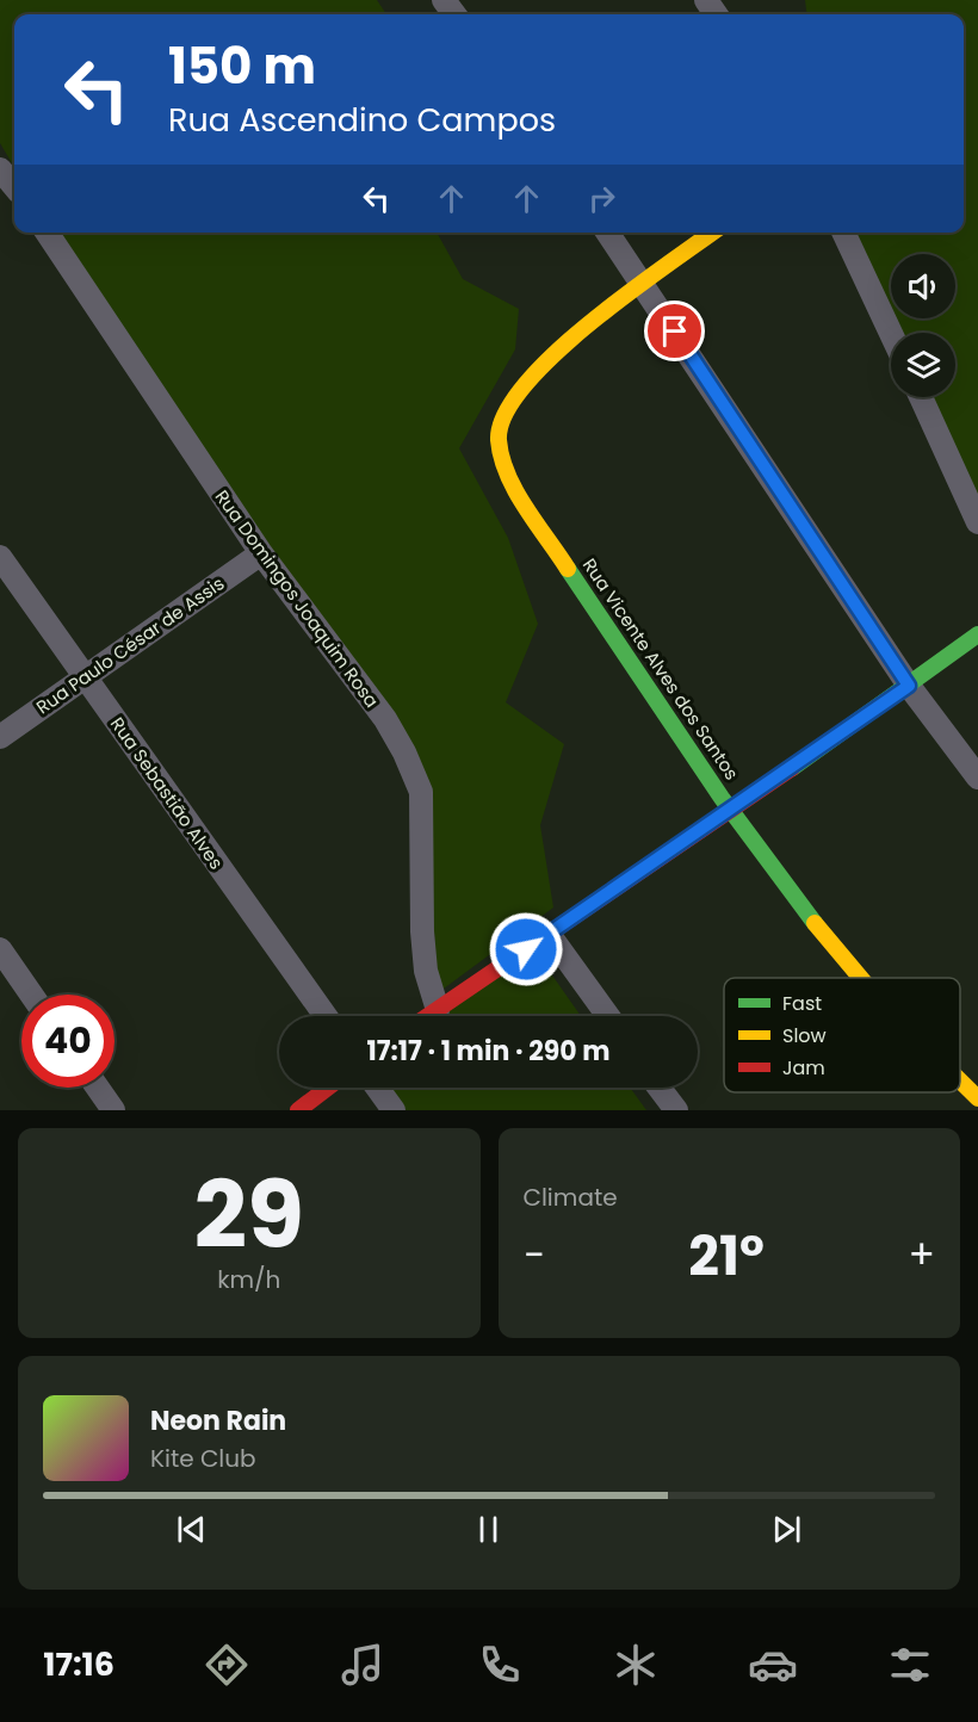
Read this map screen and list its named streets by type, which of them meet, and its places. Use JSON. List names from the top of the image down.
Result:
{
  "streets": {
    "street": [
      "Rua Domingos Joaquim Rosa",
      "Rua Paulo César de Assis",
      "Rua Vicente Alves dos Santos",
      "Rua Sebastião Alves"
    ]
  },
  "crossings": [
    ["Rua Domingos Joaquim Rosa", "Rua Paulo César de Assis"],
    ["Rua Paulo César de Assis", "Rua Sebastião Alves"]
  ],
  "legend": ["Fast", "Slow", "Jam"],
  "page": {
    "turn": ["150 m", "Rua Ascendino Campos"],
    "limit": "40",
    "trip": "17:17 · 1 min · 290 m",
    "tile": [
      ["29", "km/h"],
      "Climate"
    ],
    "heat": ["−", "21°", "+"],
    "song": ["Neon Rain", "Kite Club"],
    "tabs": "17:16"
  }
}
